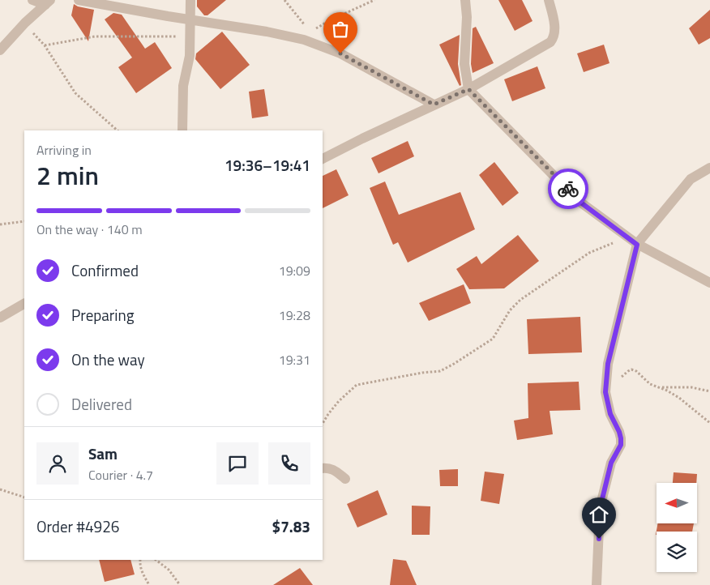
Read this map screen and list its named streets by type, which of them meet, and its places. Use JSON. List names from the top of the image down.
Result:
{
  "north": "left",
  "page": {
    "heading": ["2 min", "Arriving in", "19:36–19:41"],
    "panel": [
      "Sam",
      "Courier · 4.7",
      "Order #4926",
      "$7.83"
    ],
    "bar": "On the way · 140 m",
    "list": [
      ["Confirmed", "19:09"],
      ["Preparing", "19:28"],
      ["On the way", "19:31"],
      "Delivered"
    ]
  }
}
